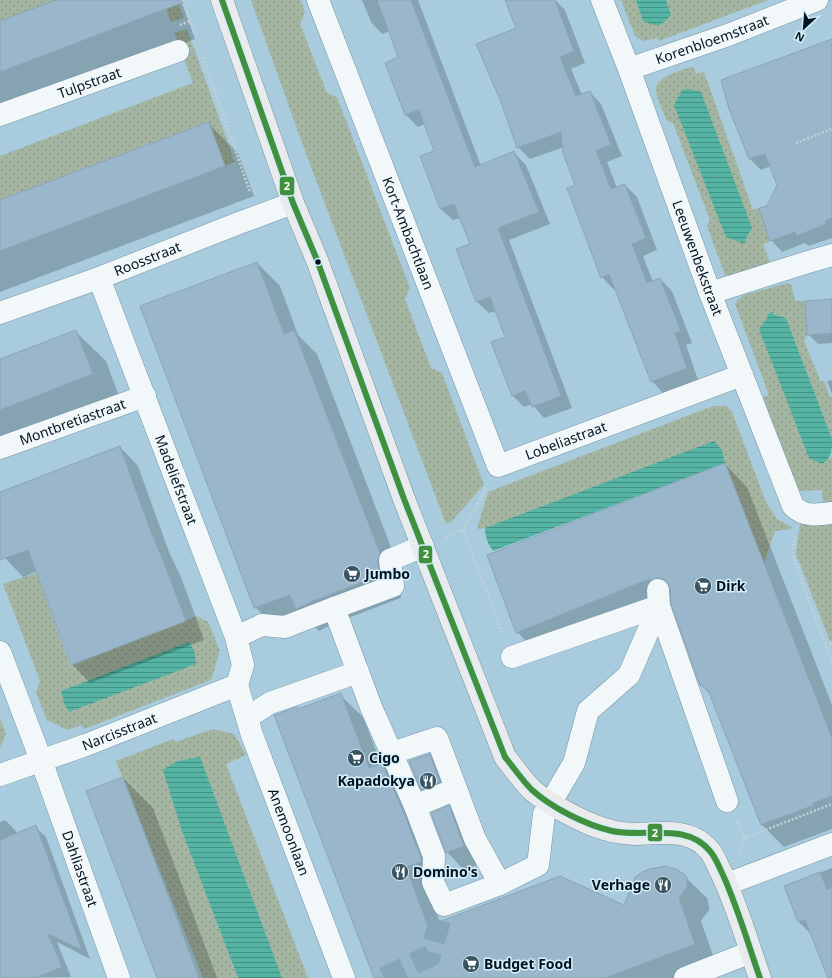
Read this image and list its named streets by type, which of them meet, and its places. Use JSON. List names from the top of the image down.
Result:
{
  "streets": {
    "street": [
      "Korenbloemstraat",
      "Tulpstraat",
      "Kort-Ambachtlaan",
      "Leeuwenbekstraat",
      "Roosstraat",
      "Montbretiastraat",
      "Lobeliastraat",
      "Madeliefstraat",
      "Narcisstraat",
      "Anemoonlaan",
      "Dahliastraat"
    ]
  },
  "crossings": [
    ["Korenbloemstraat", "Leeuwenbekstraat"],
    ["Kort-Ambachtlaan", "Lobeliastraat"],
    ["Leeuwenbekstraat", "Lobeliastraat"],
    ["Roosstraat", "Madeliefstraat"],
    ["Montbretiastraat", "Madeliefstraat"],
    ["Madeliefstraat", "Narcisstraat"],
    ["Madeliefstraat", "Anemoonlaan"],
    ["Narcisstraat", "Anemoonlaan"],
    ["Narcisstraat", "Dahliastraat"]
  ],
  "places": {
    "supermarket": [
      "Jumbo",
      "Dirk",
      "Cigo",
      "Budget Food"
    ],
    "restaurant": ["Kapadokya", "Domino's", "Verhage"]
  },
  "lines": ["transit line 2"],
  "north": "bottom left"
}
